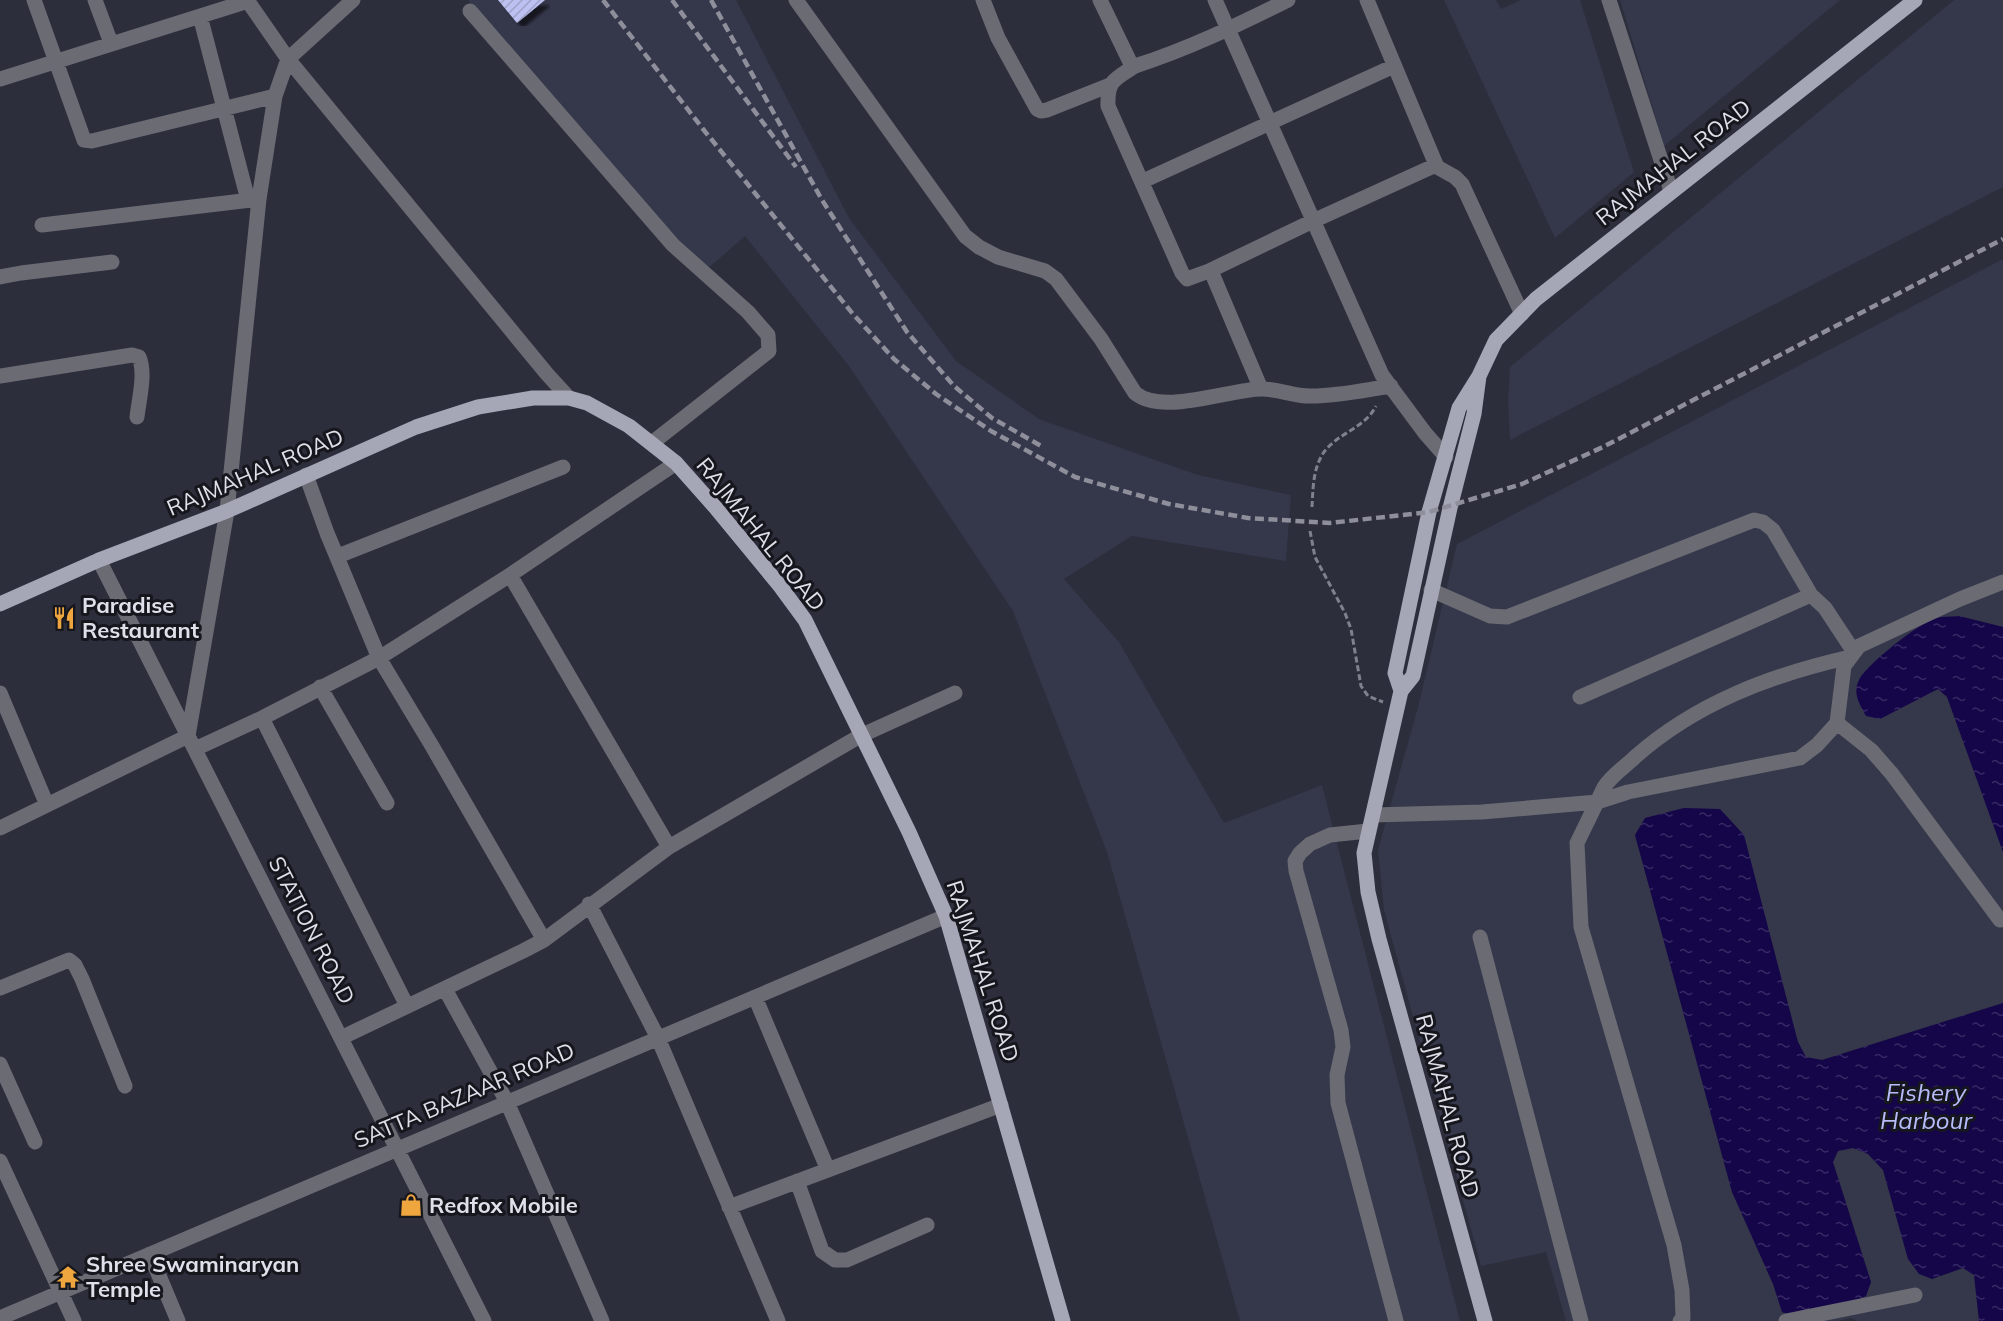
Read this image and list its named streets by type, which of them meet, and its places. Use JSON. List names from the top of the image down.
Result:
{
  "streets": {
    "main road": ["RAJMAHAL ROAD"],
    "street": ["STATION ROAD", "SATTA BAZAAR ROAD"]
  },
  "crossings": [
    ["RAJMAHAL ROAD", "STATION ROAD"],
    ["RAJMAHAL ROAD", "SATTA BAZAAR ROAD"],
    ["STATION ROAD", "SATTA BAZAAR ROAD"]
  ],
  "water": ["Fishery Harbour"],
  "places": {
    "restaurant": ["Paradise Restaurant"],
    "shop": ["Redfox Mobile"],
    "temple": ["Shree Swaminaryan Temple"]
  }
}
